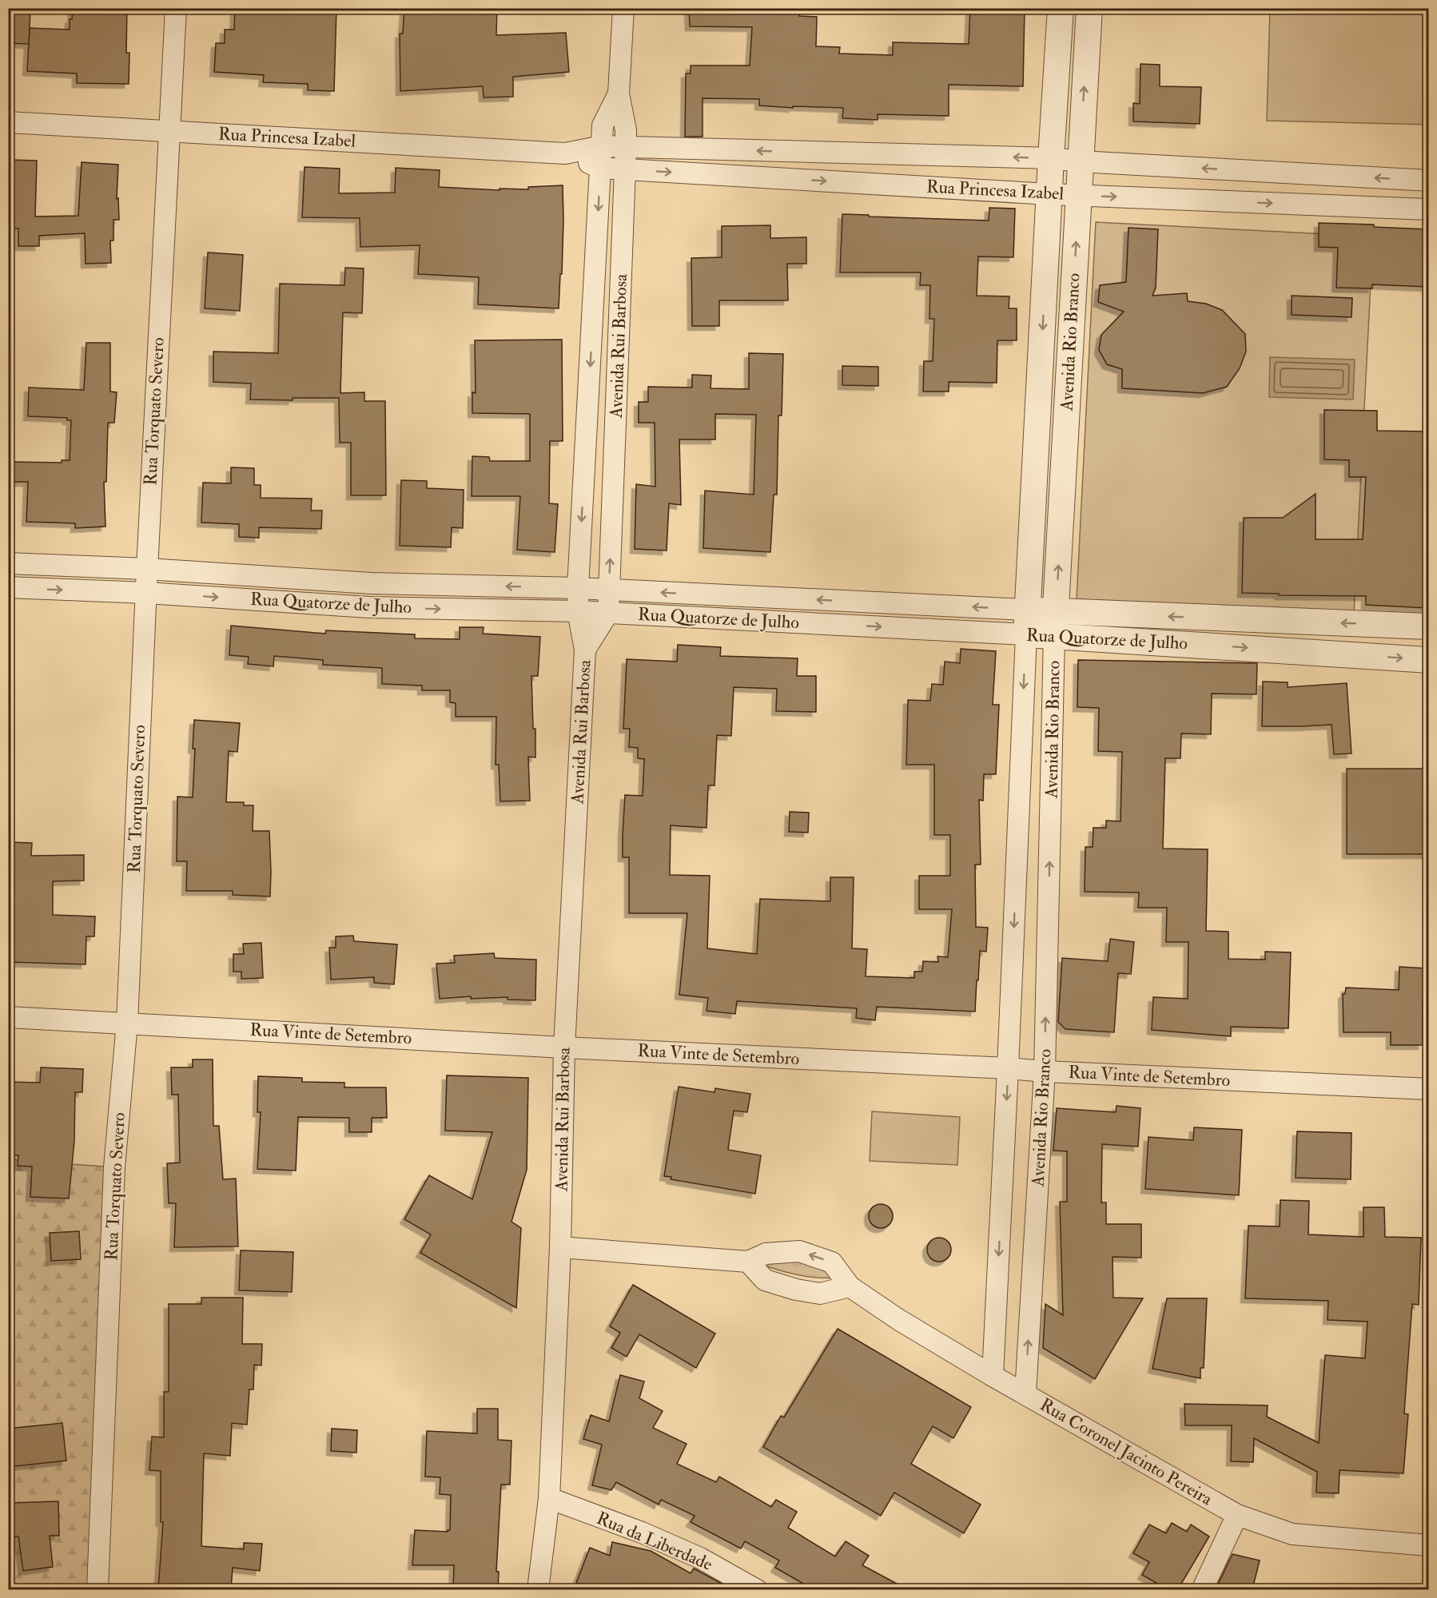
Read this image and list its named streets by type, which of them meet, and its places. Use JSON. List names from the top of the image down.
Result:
{
  "streets": {
    "street": [
      "Rua Princesa Izabel",
      "Avenida Rio Branco",
      "Avenida Rui Barbosa",
      "Rua Torquato Severo",
      "Rua Quatorze de Julho",
      "Rua Vinte de Setembro",
      "Rua Coronel Jacinto Pereira",
      "Rua da Liberdade"
    ]
  },
  "crossings": [
    ["Rua Princesa Izabel", "Avenida Rio Branco"],
    ["Rua Princesa Izabel", "Avenida Rui Barbosa"],
    ["Rua Princesa Izabel", "Rua Torquato Severo"],
    ["Avenida Rio Branco", "Rua Quatorze de Julho"],
    ["Avenida Rio Branco", "Rua Vinte de Setembro"],
    ["Avenida Rio Branco", "Rua Coronel Jacinto Pereira"],
    ["Avenida Rui Barbosa", "Rua Quatorze de Julho"],
    ["Avenida Rui Barbosa", "Rua Vinte de Setembro"],
    ["Avenida Rui Barbosa", "Rua Coronel Jacinto Pereira"],
    ["Avenida Rui Barbosa", "Rua da Liberdade"],
    ["Rua Torquato Severo", "Rua Quatorze de Julho"],
    ["Rua Torquato Severo", "Rua Vinte de Setembro"]
  ]
}
